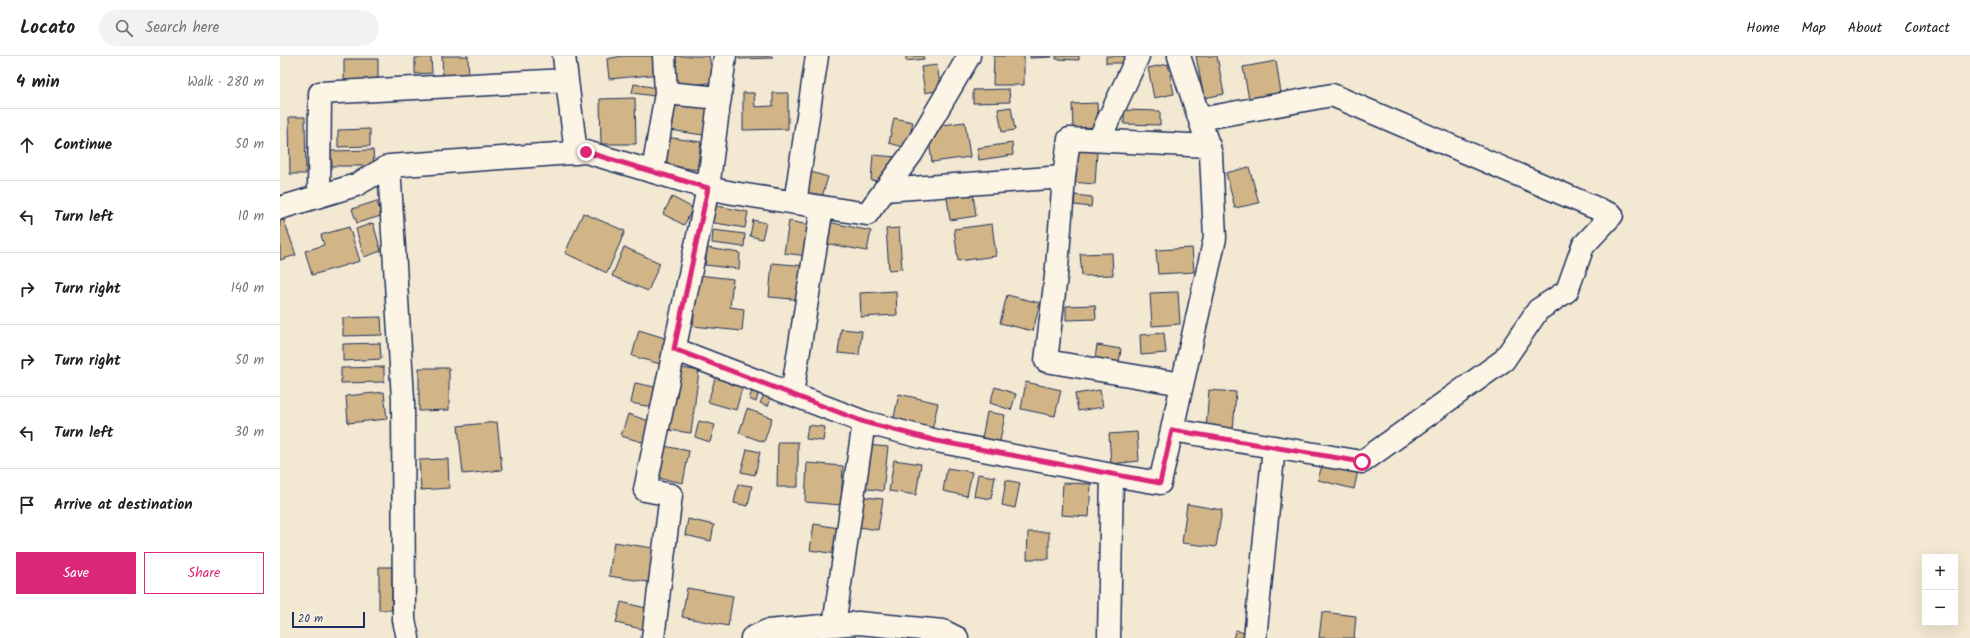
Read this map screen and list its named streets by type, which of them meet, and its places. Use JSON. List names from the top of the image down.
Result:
{
  "scale_bar": "20 m",
  "page": {
    "header": "Locato",
    "search": "Search here",
    "nav": [
      "Home",
      "Map",
      "About",
      "Contact"
    ],
    "heading": ["4 min", "Walk · 280 m"],
    "list": [
      ["Continue", "50 m"],
      ["Turn left", "10 m"],
      ["Turn right", "140 m"],
      ["Turn right", "50 m"],
      ["Turn left", "30 m"],
      "Arrive at destination"
    ],
    "buttons": ["Save", "Share"],
    "map_buttons": ["+", "−"],
    "scale": "20 m"
  }
}
